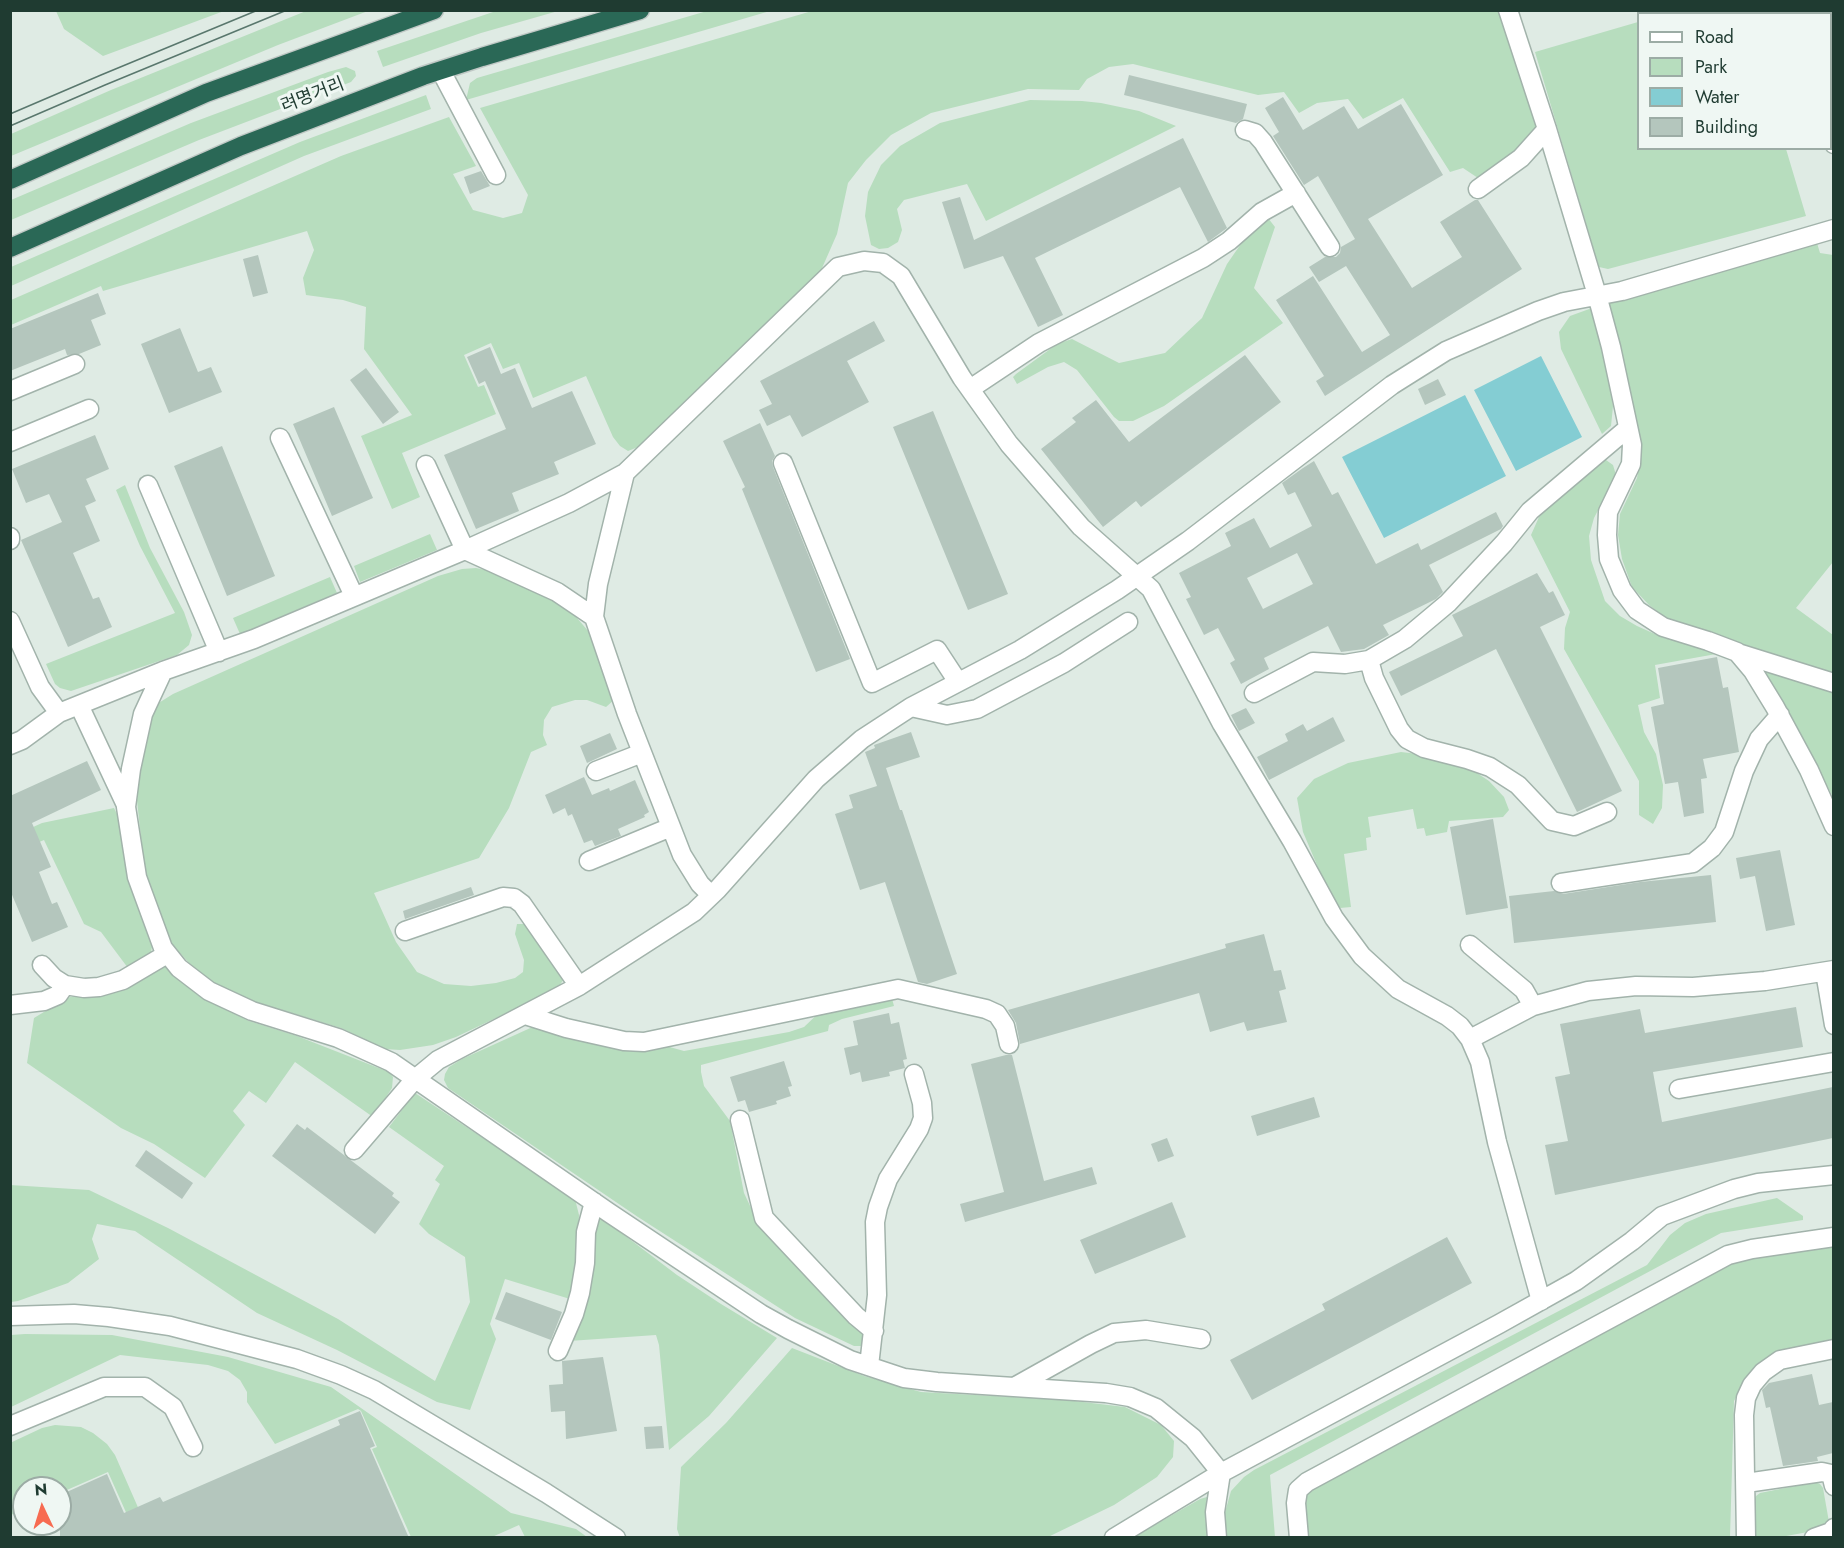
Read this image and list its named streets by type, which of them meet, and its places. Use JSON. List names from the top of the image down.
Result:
{
  "streets": {
    "highway": ["려명거리"]
  },
  "legend": [
    "Road",
    "Park",
    "Water",
    "Building"
  ],
  "north": "top"
}
